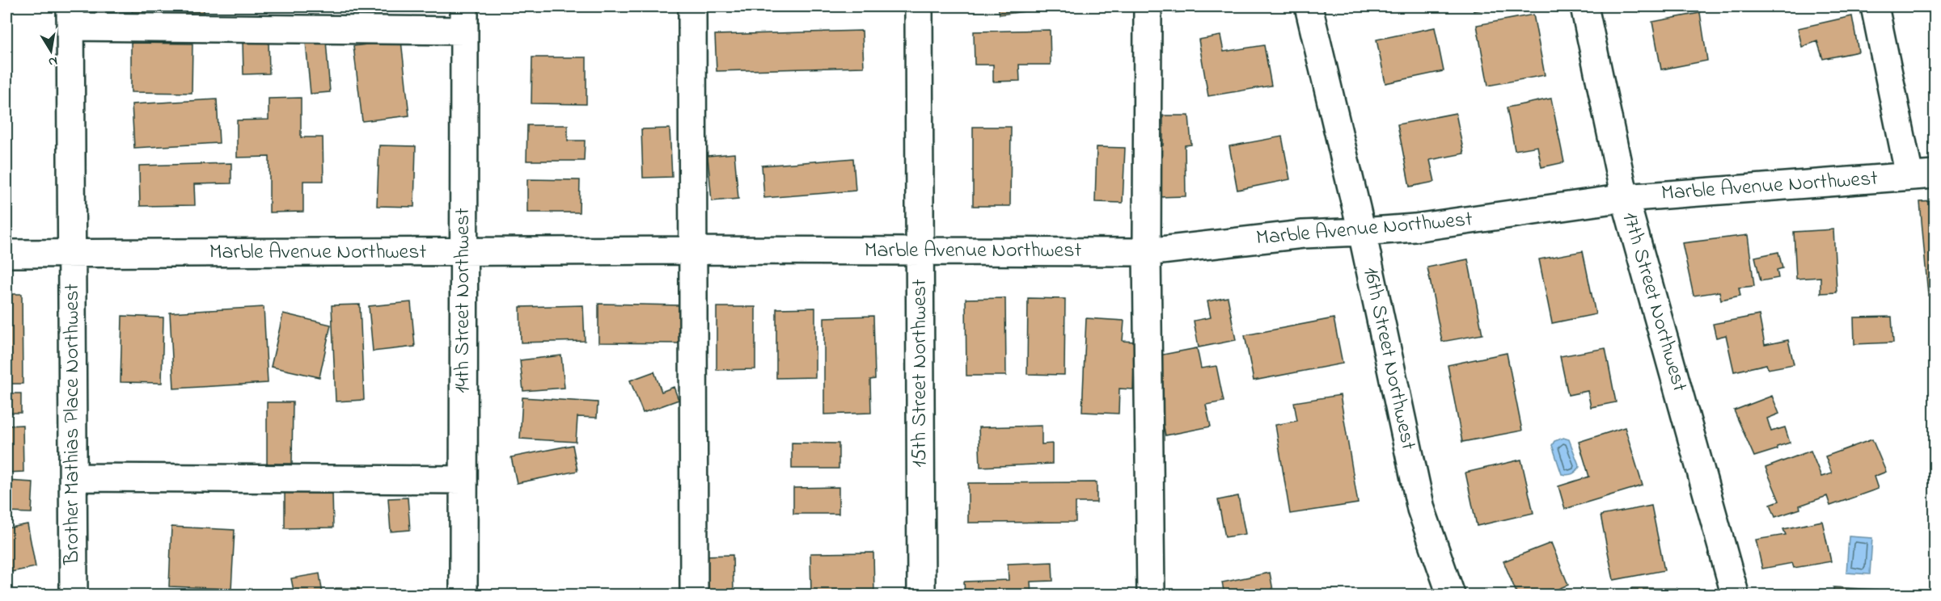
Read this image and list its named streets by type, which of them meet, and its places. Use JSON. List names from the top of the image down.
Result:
{
  "streets": {
    "street": [
      "Marble Avenue Northwest",
      "14th Street Northwest",
      "17th Street Northwest",
      "16th Street Northwest",
      "15th Street Northwest",
      "Brother Mathias Place Northwest"
    ]
  },
  "crossings": [
    ["Marble Avenue Northwest", "14th Street Northwest"],
    ["Marble Avenue Northwest", "17th Street Northwest"],
    ["Marble Avenue Northwest", "16th Street Northwest"],
    ["Marble Avenue Northwest", "15th Street Northwest"],
    ["Marble Avenue Northwest", "Brother Mathias Place Northwest"]
  ],
  "north": "bottom"
}
